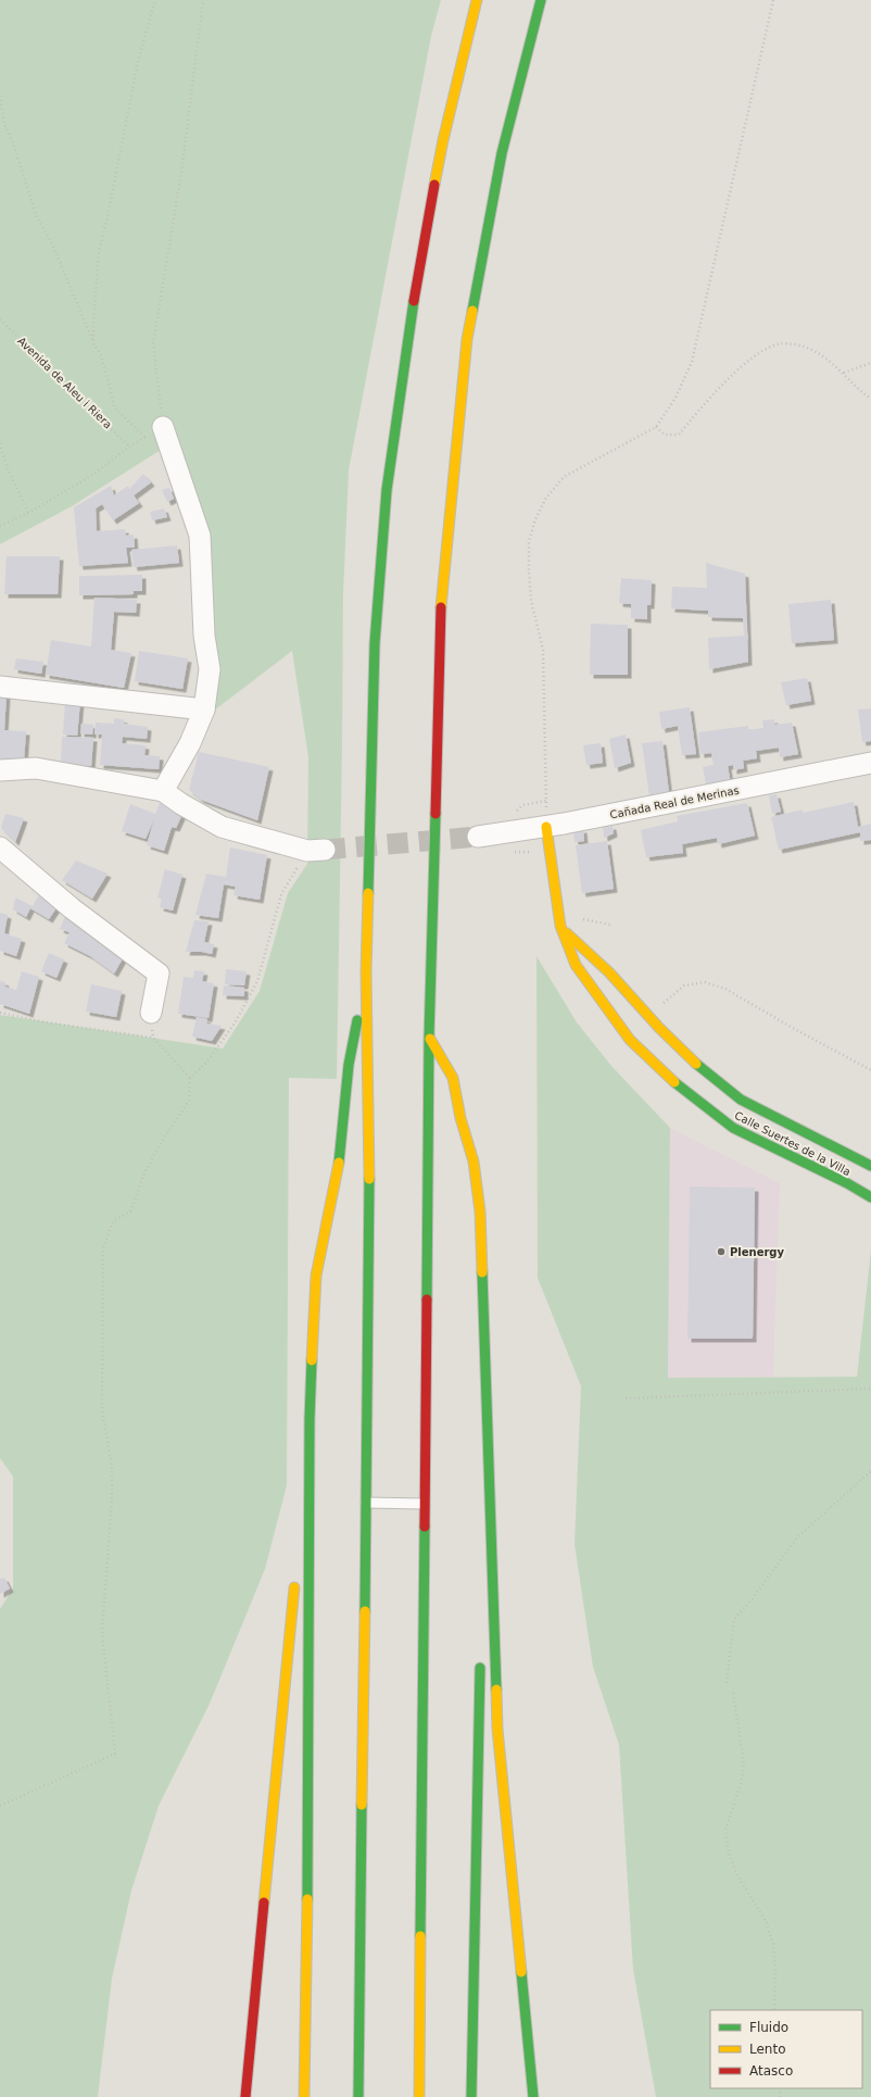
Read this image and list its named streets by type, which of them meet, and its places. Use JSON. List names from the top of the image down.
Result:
{
  "streets": {
    "main road": ["Calle Suertes de la Villa"],
    "street": ["Cañada Real de Merinas"],
    "path": ["Avenida de Aleu i Riera"]
  },
  "crossings": [
    ["Cañada Real de Merinas", "Calle Suertes de la Villa"]
  ],
  "places": ["Plenergy"],
  "legend": ["Fluido", "Lento", "Atasco"]
}
